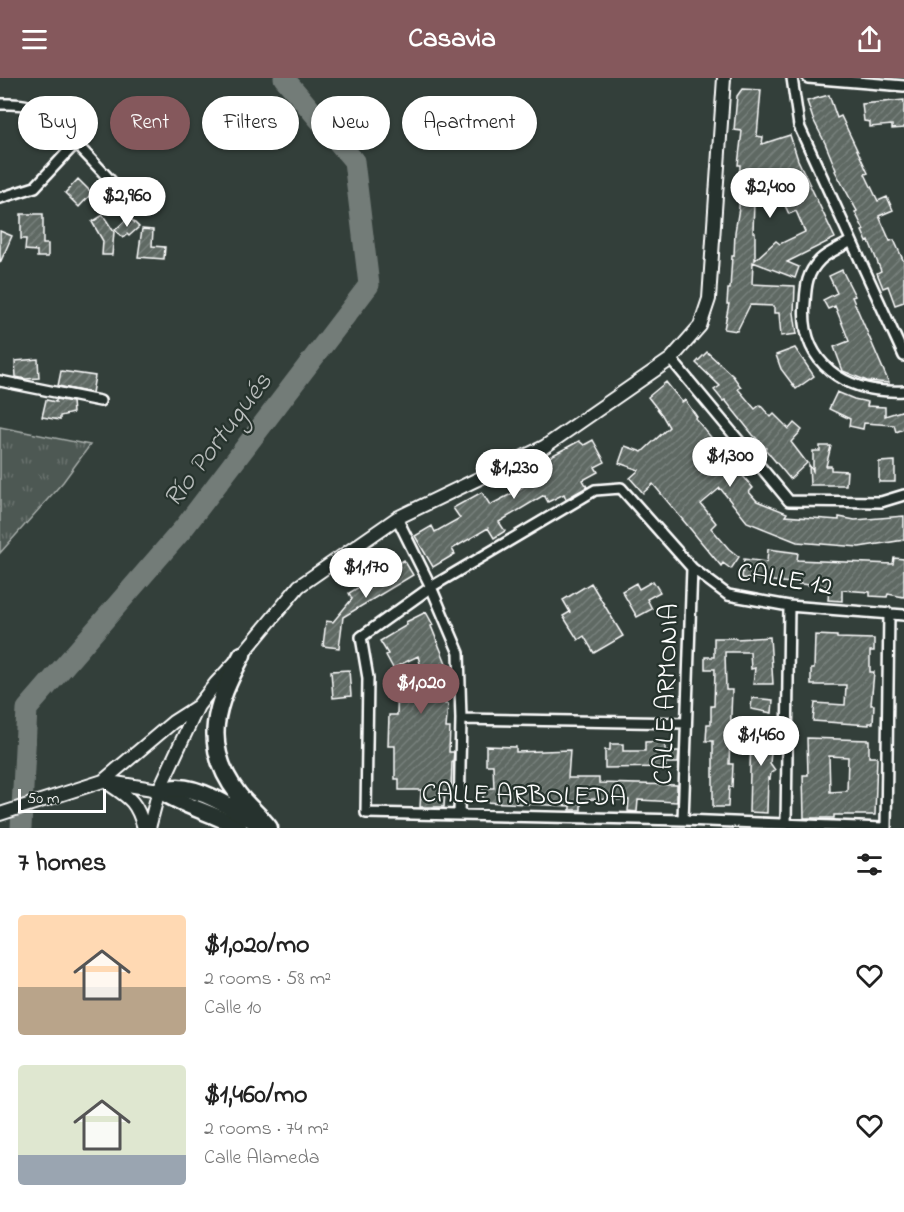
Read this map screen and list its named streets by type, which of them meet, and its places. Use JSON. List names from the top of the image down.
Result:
{
  "streets": {
    "street": ["CALLE 12", "CALLE ARMONIA", "CALLE ARBOLEDA"]
  },
  "crossings": [
    ["CALLE 12", "CALLE ARMONIA"],
    ["CALLE 12", "CALLE ARBOLEDA"],
    ["CALLE ARMONIA", "CALLE ARBOLEDA"]
  ],
  "water": ["Río Portugués"],
  "scale_bar": "50 m",
  "page": {
    "header": "Casavia",
    "chip": [
      "Buy",
      "Rent",
      "Filters",
      "New",
      "Apartment"
    ],
    "price": [
      "$2,400",
      "$2,960",
      "$1,300",
      "$1,230",
      "$1,170",
      "$1,020",
      "$1,460"
    ],
    "scale": "50 m",
    "heading": "7 homes",
    "list": [
      {
        "name": "$1,020/mo",
        "note": "2 rooms · 58 m² · Calle 10"
      },
      {
        "name": "$1,460/mo",
        "note": "2 rooms · 74 m² · Calle Alameda"
      }
    ]
  }
}
